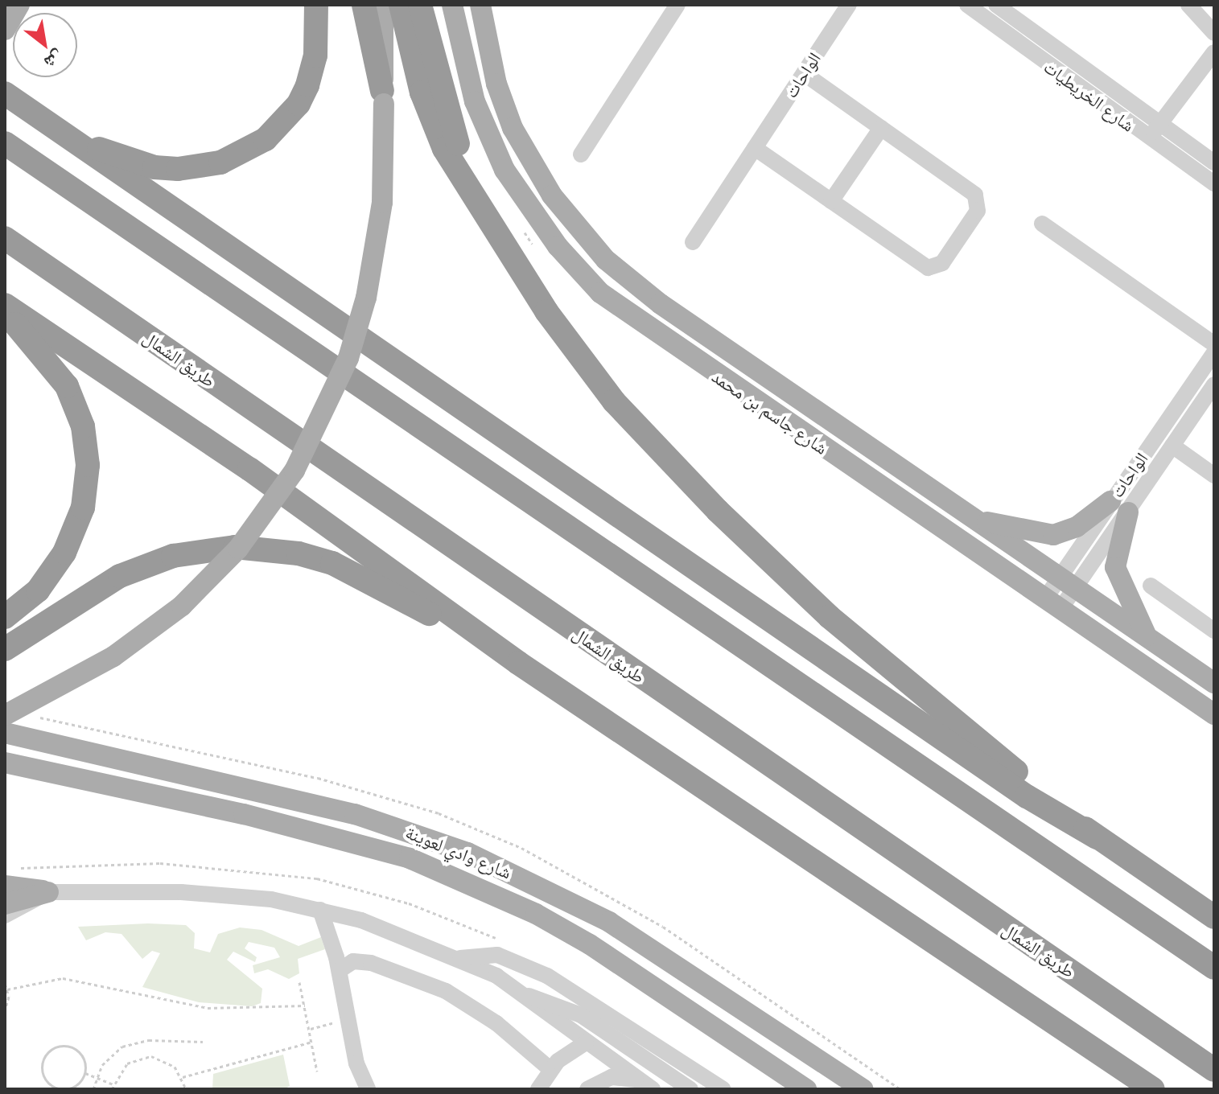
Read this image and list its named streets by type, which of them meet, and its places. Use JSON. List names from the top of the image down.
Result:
{
  "streets": {
    "highway": ["طريق الشمال"],
    "main road": ["شارع جاسم بن محمد", "شارع وادي لعوينة"],
    "street": ["الواحات", "شارع الخريطيات"]
  },
  "crossings": [
    ["الواحات", "شارع جاسم بن محمد"]
  ],
  "north": "bottom right"
}
